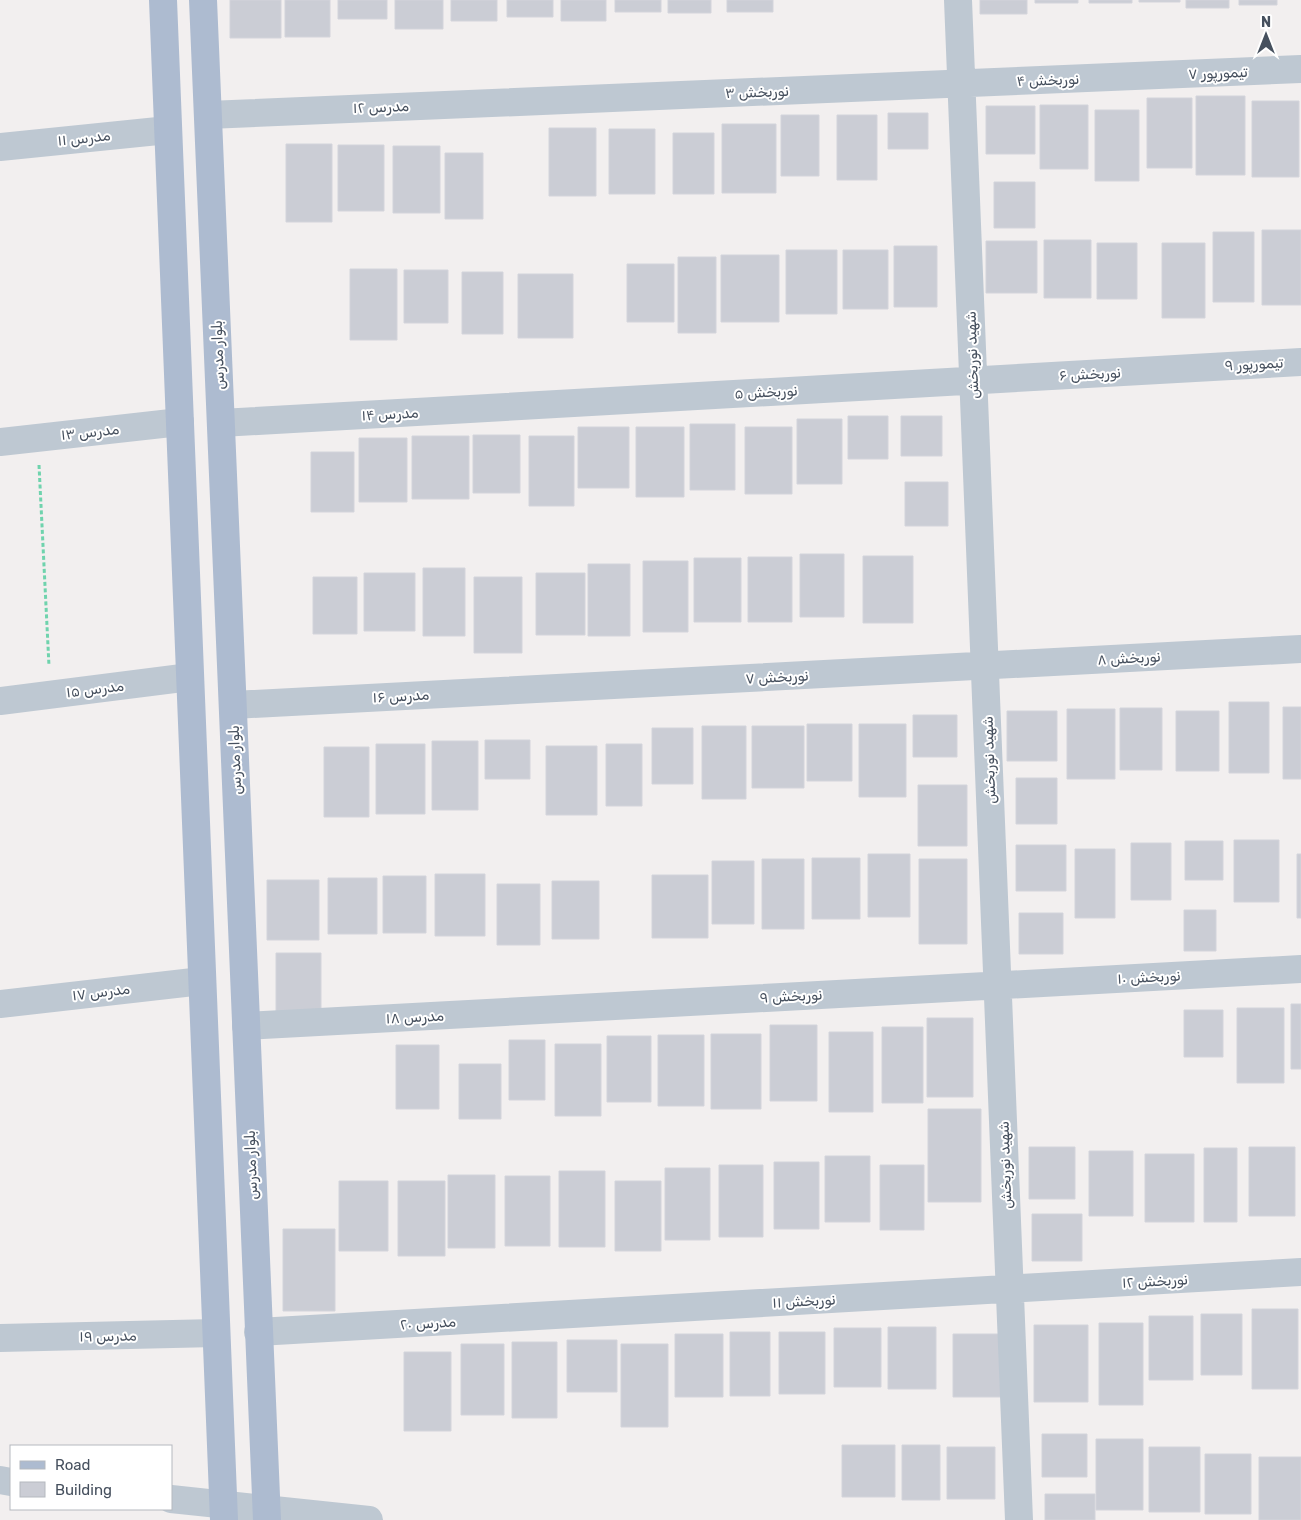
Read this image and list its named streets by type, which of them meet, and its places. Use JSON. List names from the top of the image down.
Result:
{
  "streets": {
    "main road": ["بلوار مدرس"],
    "street": [
      "تیمورپور ۷",
      "نوربخش ۴",
      "نوربخش ۳",
      "مدرس ۱۲",
      "مدرس ۱۱",
      "شهید نوربخش",
      "تیمورپور ۹",
      "نوربخش ۶",
      "نوربخش ۵",
      "مدرس ۱۴",
      "مدرس ۱۳",
      "نوربخش ۸",
      "نوربخش ۷",
      "مدرس ۱۵",
      "مدرس ۱۶",
      "نوربخش ۱۰",
      "مدرس ۱۷",
      "نوربخش ۹",
      "مدرس ۱۸",
      "نوربخش ۱۲",
      "نوربخش ۱۱",
      "مدرس ۲۰",
      "مدرس ۱۹"
    ]
  },
  "crossings": [
    ["تیمورپور ۷", "نوربخش ۴"],
    ["نوربخش ۴", "نوربخش ۳"],
    ["نوربخش ۴", "شهید نوربخش"],
    ["نوربخش ۳", "مدرس ۱۲"],
    ["نوربخش ۳", "شهید نوربخش"],
    ["مدرس ۱۲", "بلوار مدرس"],
    ["بلوار مدرس", "مدرس ۱۴"],
    ["بلوار مدرس", "مدرس ۱۶"],
    ["بلوار مدرس", "مدرس ۱۸"],
    ["بلوار مدرس", "مدرس ۲۰"],
    ["شهید نوربخش", "نوربخش ۶"],
    ["شهید نوربخش", "نوربخش ۵"],
    ["شهید نوربخش", "نوربخش ۸"],
    ["شهید نوربخش", "نوربخش ۷"],
    ["شهید نوربخش", "نوربخش ۱۰"],
    ["شهید نوربخش", "نوربخش ۹"],
    ["شهید نوربخش", "نوربخش ۱۲"],
    ["شهید نوربخش", "نوربخش ۱۱"],
    ["تیمورپور ۹", "نوربخش ۶"],
    ["نوربخش ۶", "نوربخش ۵"],
    ["نوربخش ۵", "مدرس ۱۴"],
    ["نوربخش ۸", "نوربخش ۷"],
    ["نوربخش ۷", "مدرس ۱۶"],
    ["نوربخش ۱۰", "نوربخش ۹"],
    ["نوربخش ۹", "مدرس ۱۸"],
    ["نوربخش ۱۲", "نوربخش ۱۱"],
    ["نوربخش ۱۱", "مدرس ۲۰"]
  ],
  "legend": ["Road", "Building"],
  "north": "top"
}
